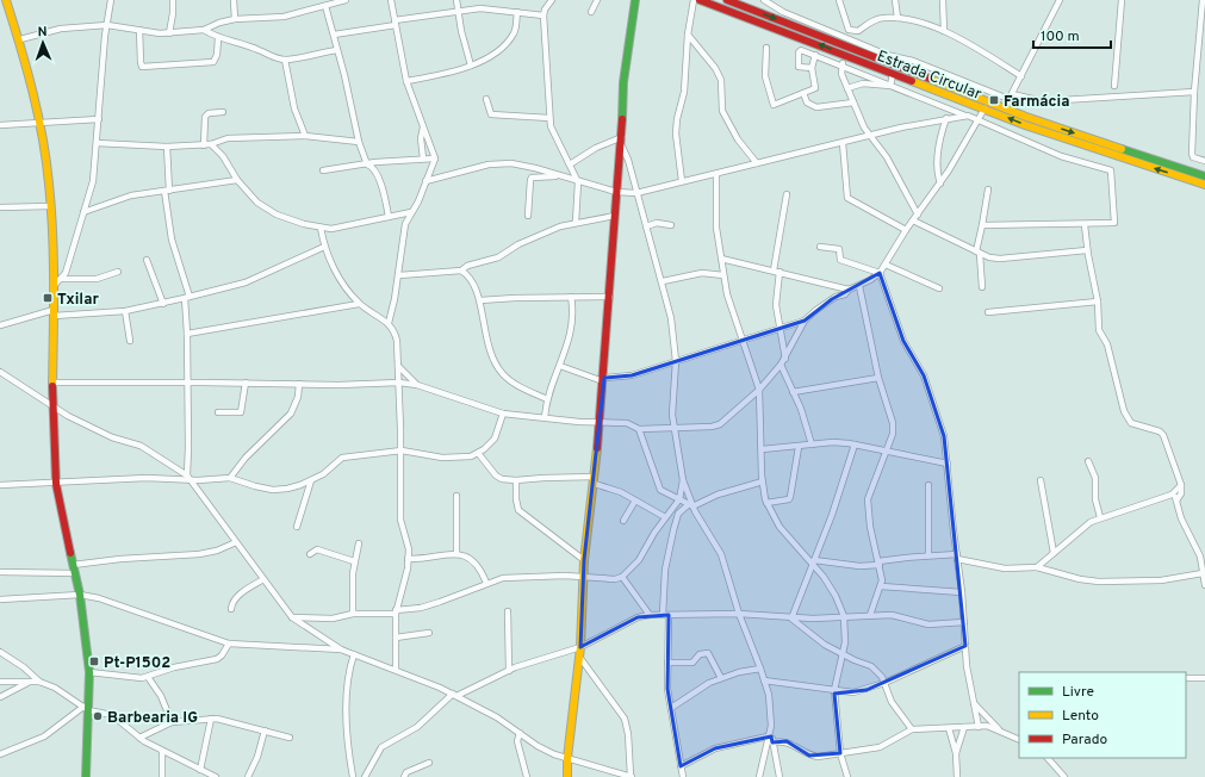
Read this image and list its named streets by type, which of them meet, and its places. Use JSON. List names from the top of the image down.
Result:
{
  "streets": {
    "street": ["Estrada Circular"]
  },
  "places": {
    "transit": ["Farmácia", "Txilar", "Pt-P1502"],
    "other": ["Barbearia IG"]
  },
  "legend": ["Livre", "Lento", "Parado"],
  "scale_bar": "100 m",
  "north": "top"
}
